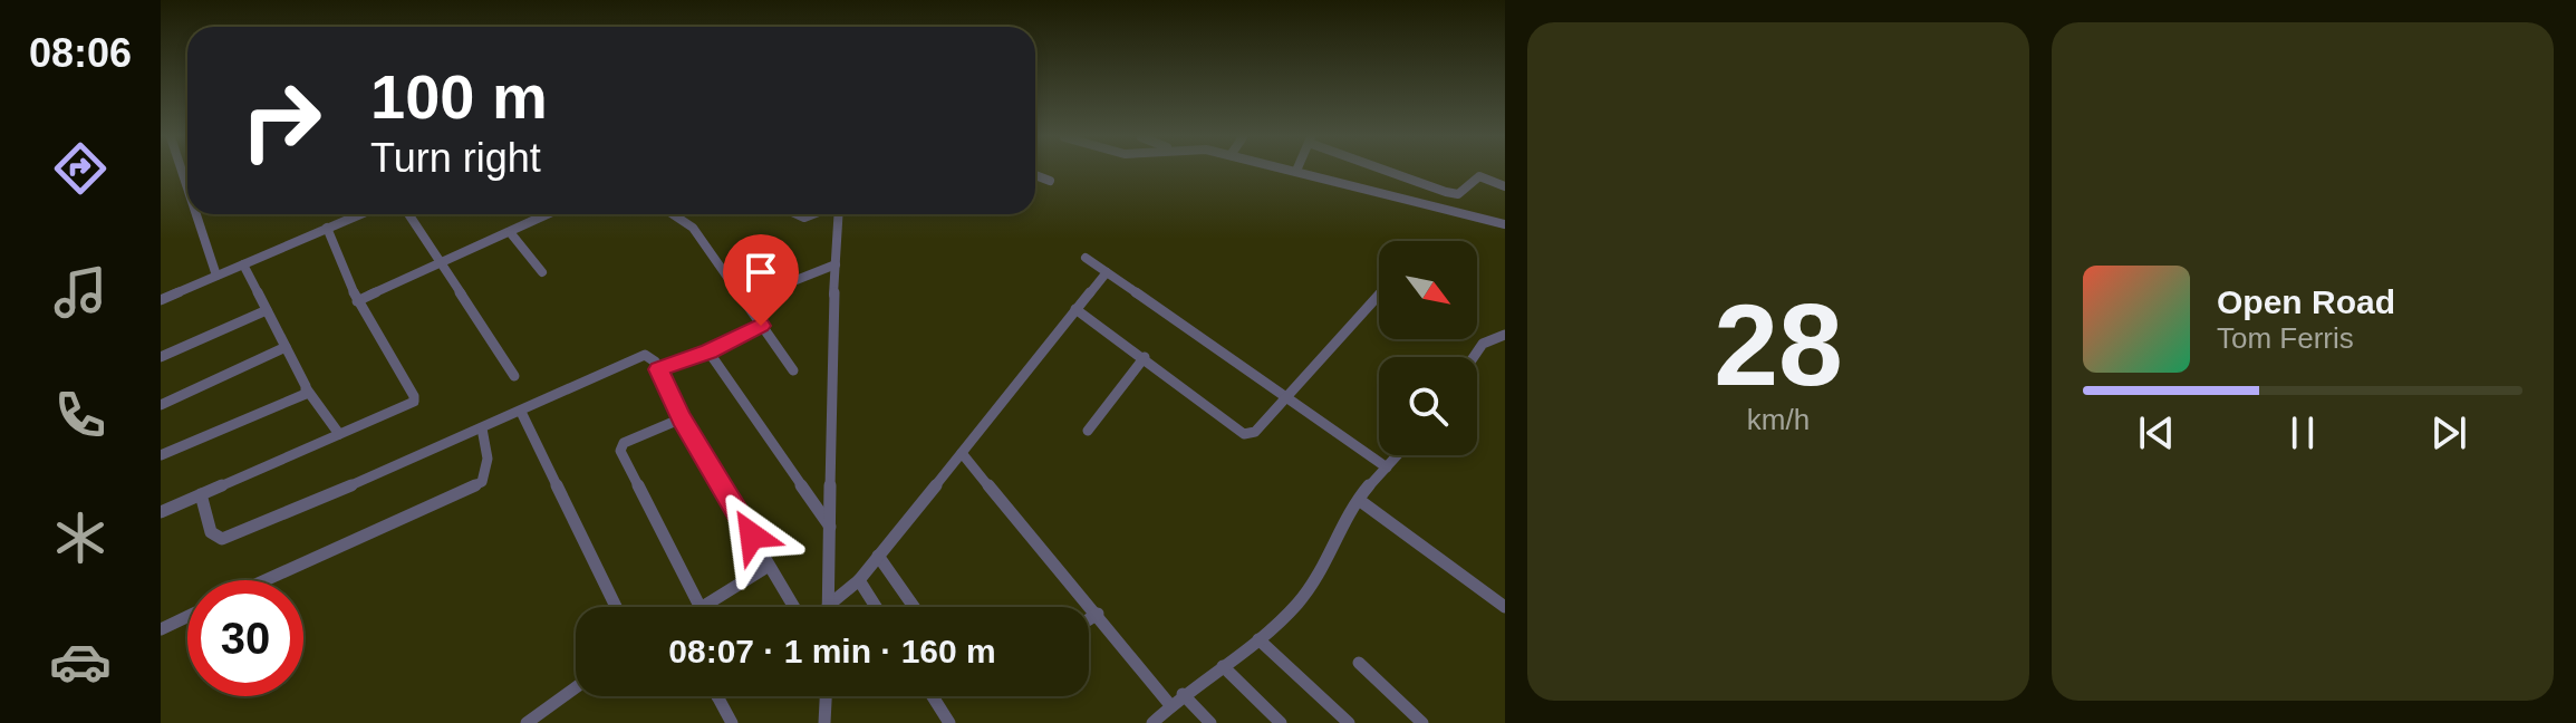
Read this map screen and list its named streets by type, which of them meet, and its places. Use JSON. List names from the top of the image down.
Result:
{
  "north": "bottom right",
  "page": {
    "tabs": "08:06",
    "tile": ["28", "km/h"],
    "turn": ["100 m", "Turn right"],
    "song": ["Open Road", "Tom Ferris"],
    "limit": "30",
    "trip": "08:07 · 1 min · 160 m"
  }
}
